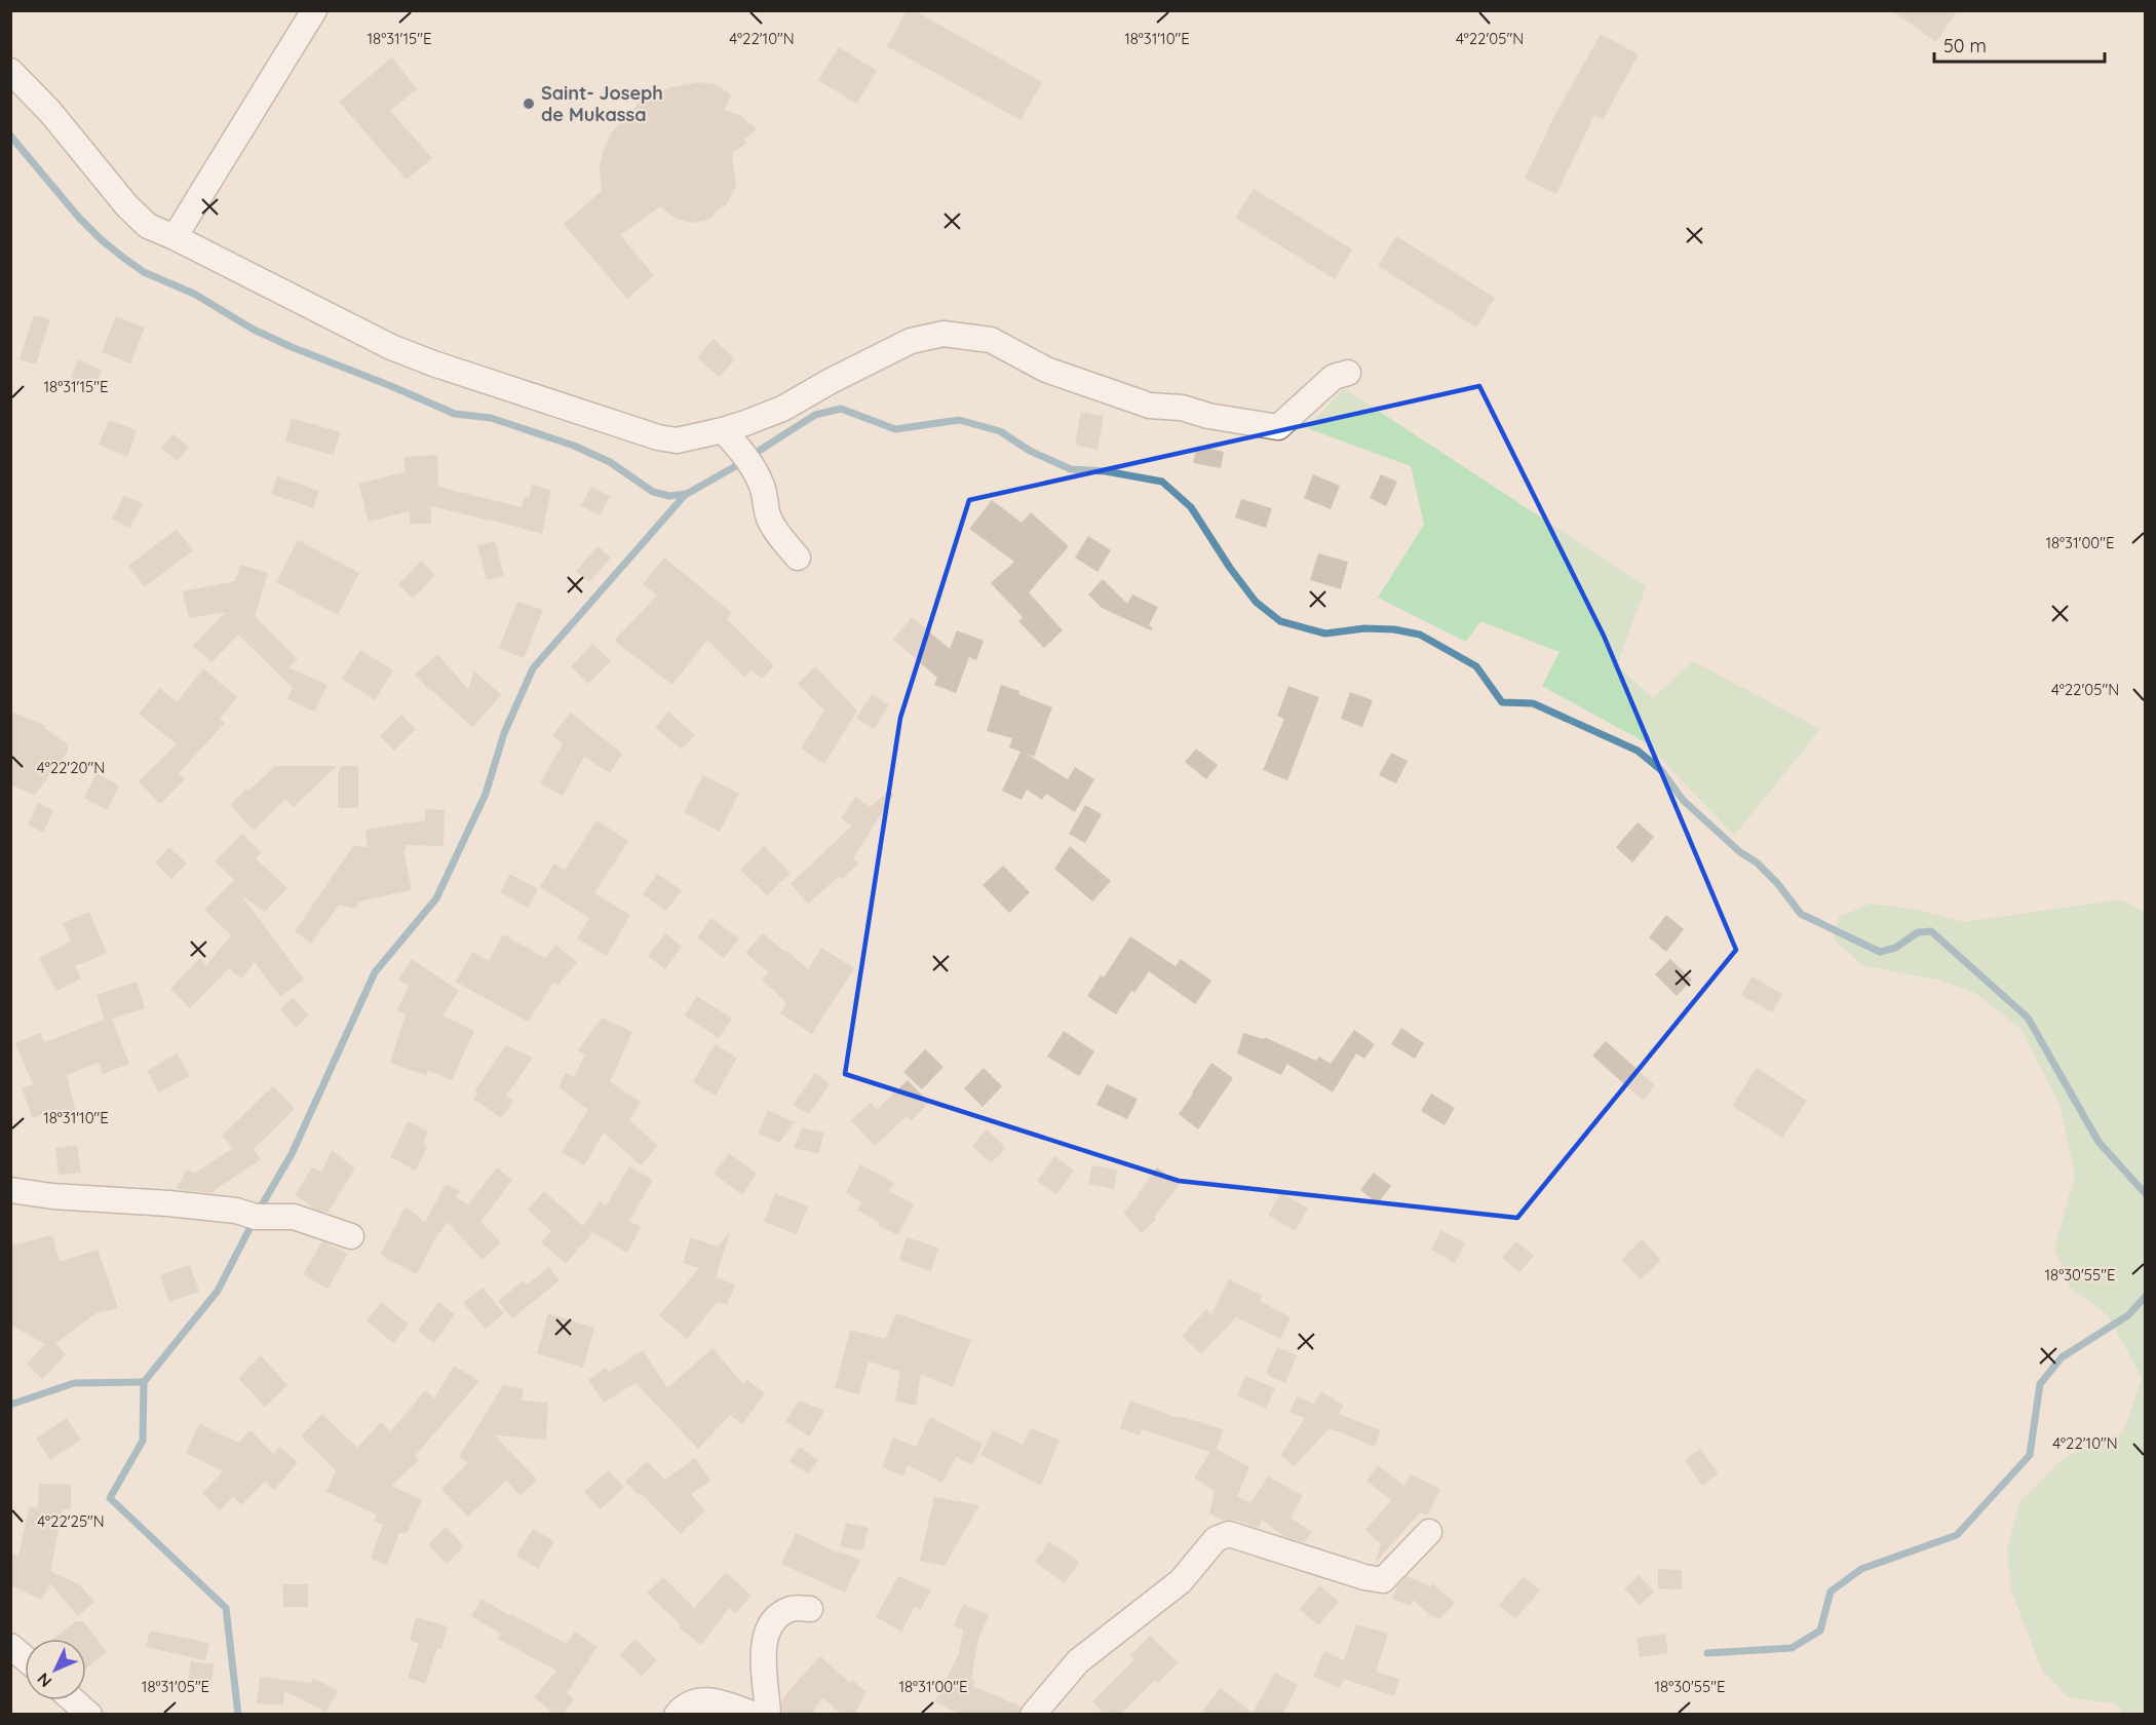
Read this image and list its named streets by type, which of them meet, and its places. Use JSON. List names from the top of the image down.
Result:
{
  "places": ["Saint- Joseph de Mukassa"],
  "scale_bar": "50 m",
  "north": "bottom left",
  "coordinates": [
    "18°31'15\"E",
    "18°31'10\"E",
    "4°22'10\"N",
    "4°22'05\"N",
    "18°31'00\"E",
    "4°22'20\"N",
    "18°30'55\"E",
    "4°22'25\"N",
    "18°31'05\"E"
  ]
}
